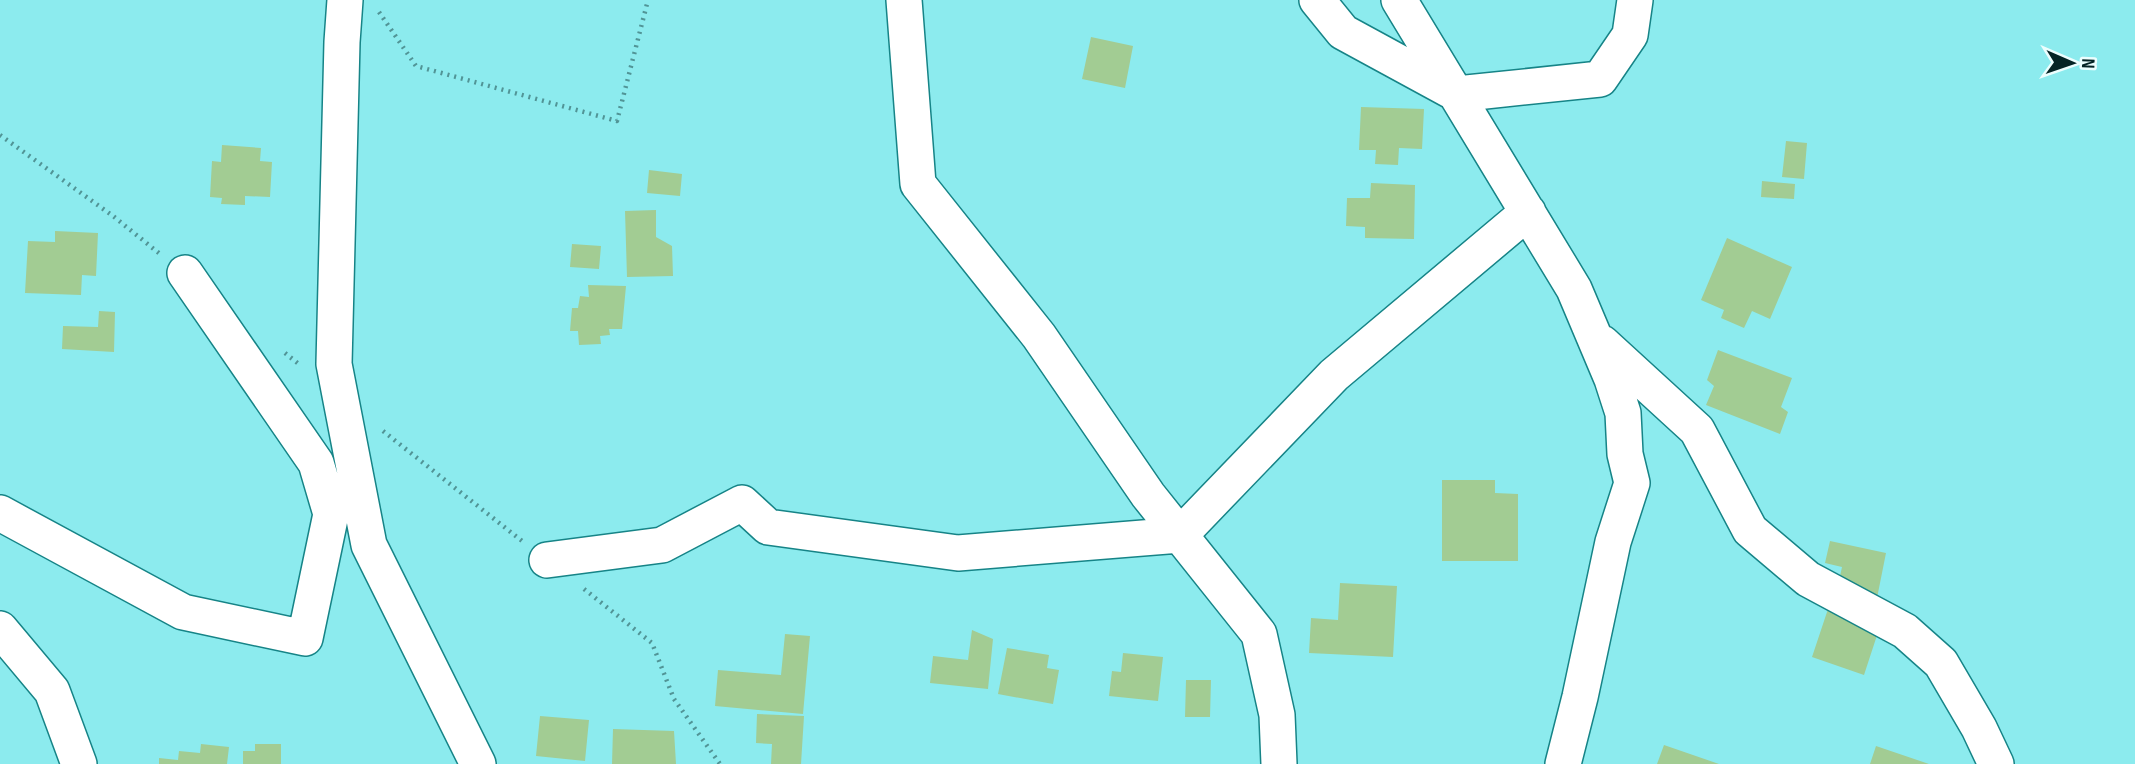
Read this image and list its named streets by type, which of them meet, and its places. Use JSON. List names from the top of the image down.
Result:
{
  "north": "right"
}
